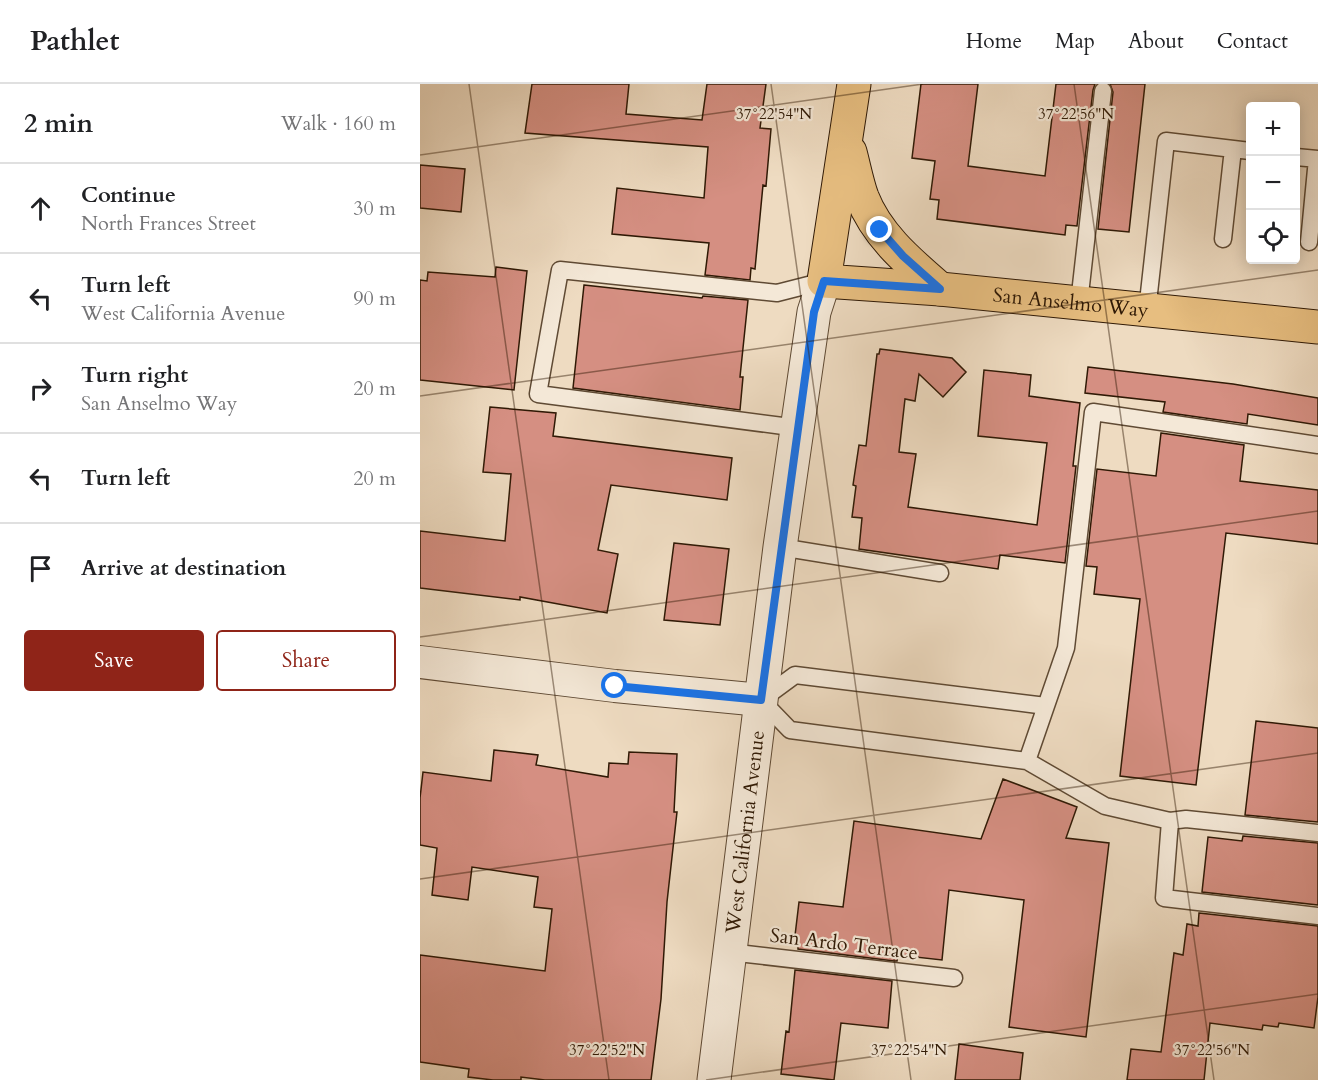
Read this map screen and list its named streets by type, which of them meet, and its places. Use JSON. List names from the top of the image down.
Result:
{
  "streets": {
    "main road": ["San Anselmo Way", "West California Avenue"],
    "lane": ["San Ardo Terrace"]
  },
  "crossings": [
    ["San Anselmo Way", "West California Avenue"],
    ["West California Avenue", "San Ardo Terrace"]
  ],
  "page": {
    "header": "Pathlet",
    "nav": [
      "Home",
      "Map",
      "About",
      "Contact"
    ],
    "heading": ["2 min", "Walk · 160 m"],
    "map_buttons": ["+", "−"],
    "list": [
      ["Continue", "North Frances Street", "30 m"],
      ["Turn left", "West California Avenue", "90 m"],
      ["Turn right", "San Anselmo Way", "20 m"],
      ["Turn left", "20 m"],
      "Arrive at destination"
    ],
    "buttons": ["Save", "Share"]
  },
  "coordinates": ["37°22'54\"N", "37°22'56\"N", "37°22'52\"N"]
}
